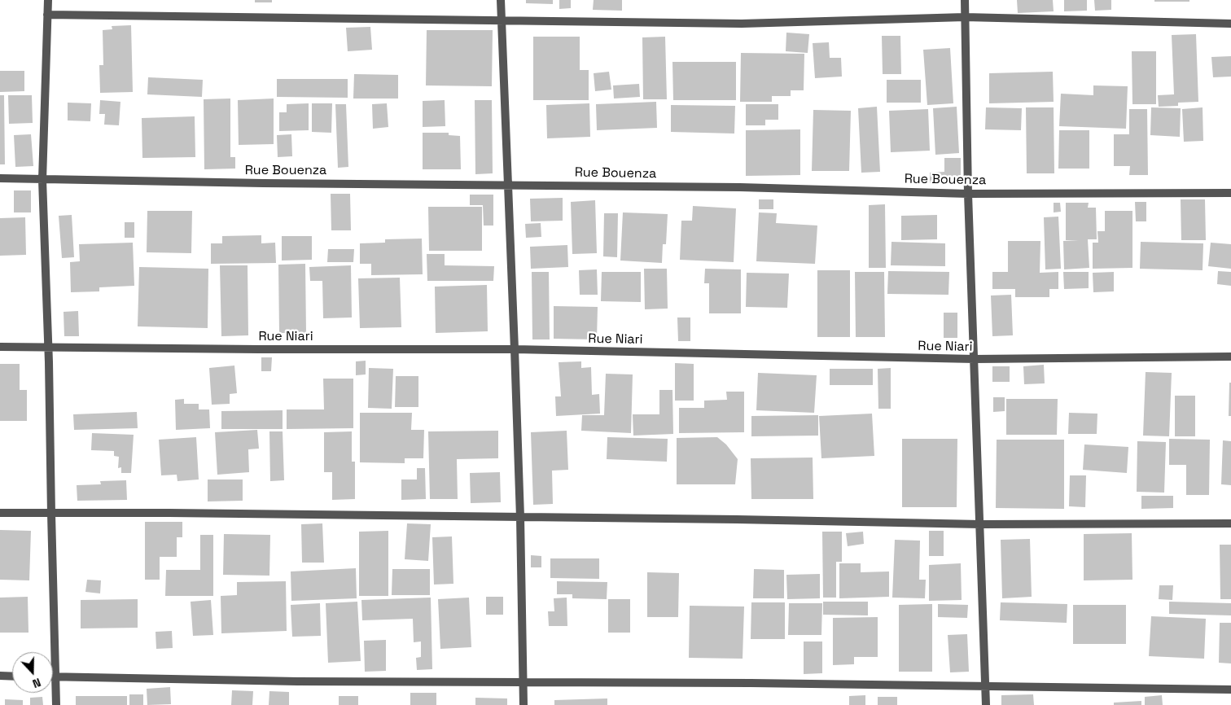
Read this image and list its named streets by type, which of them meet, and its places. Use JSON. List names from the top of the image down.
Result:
{
  "streets": {
    "street": ["Rue Bouenza", "Rue Niari"]
  },
  "north": "bottom"
}
